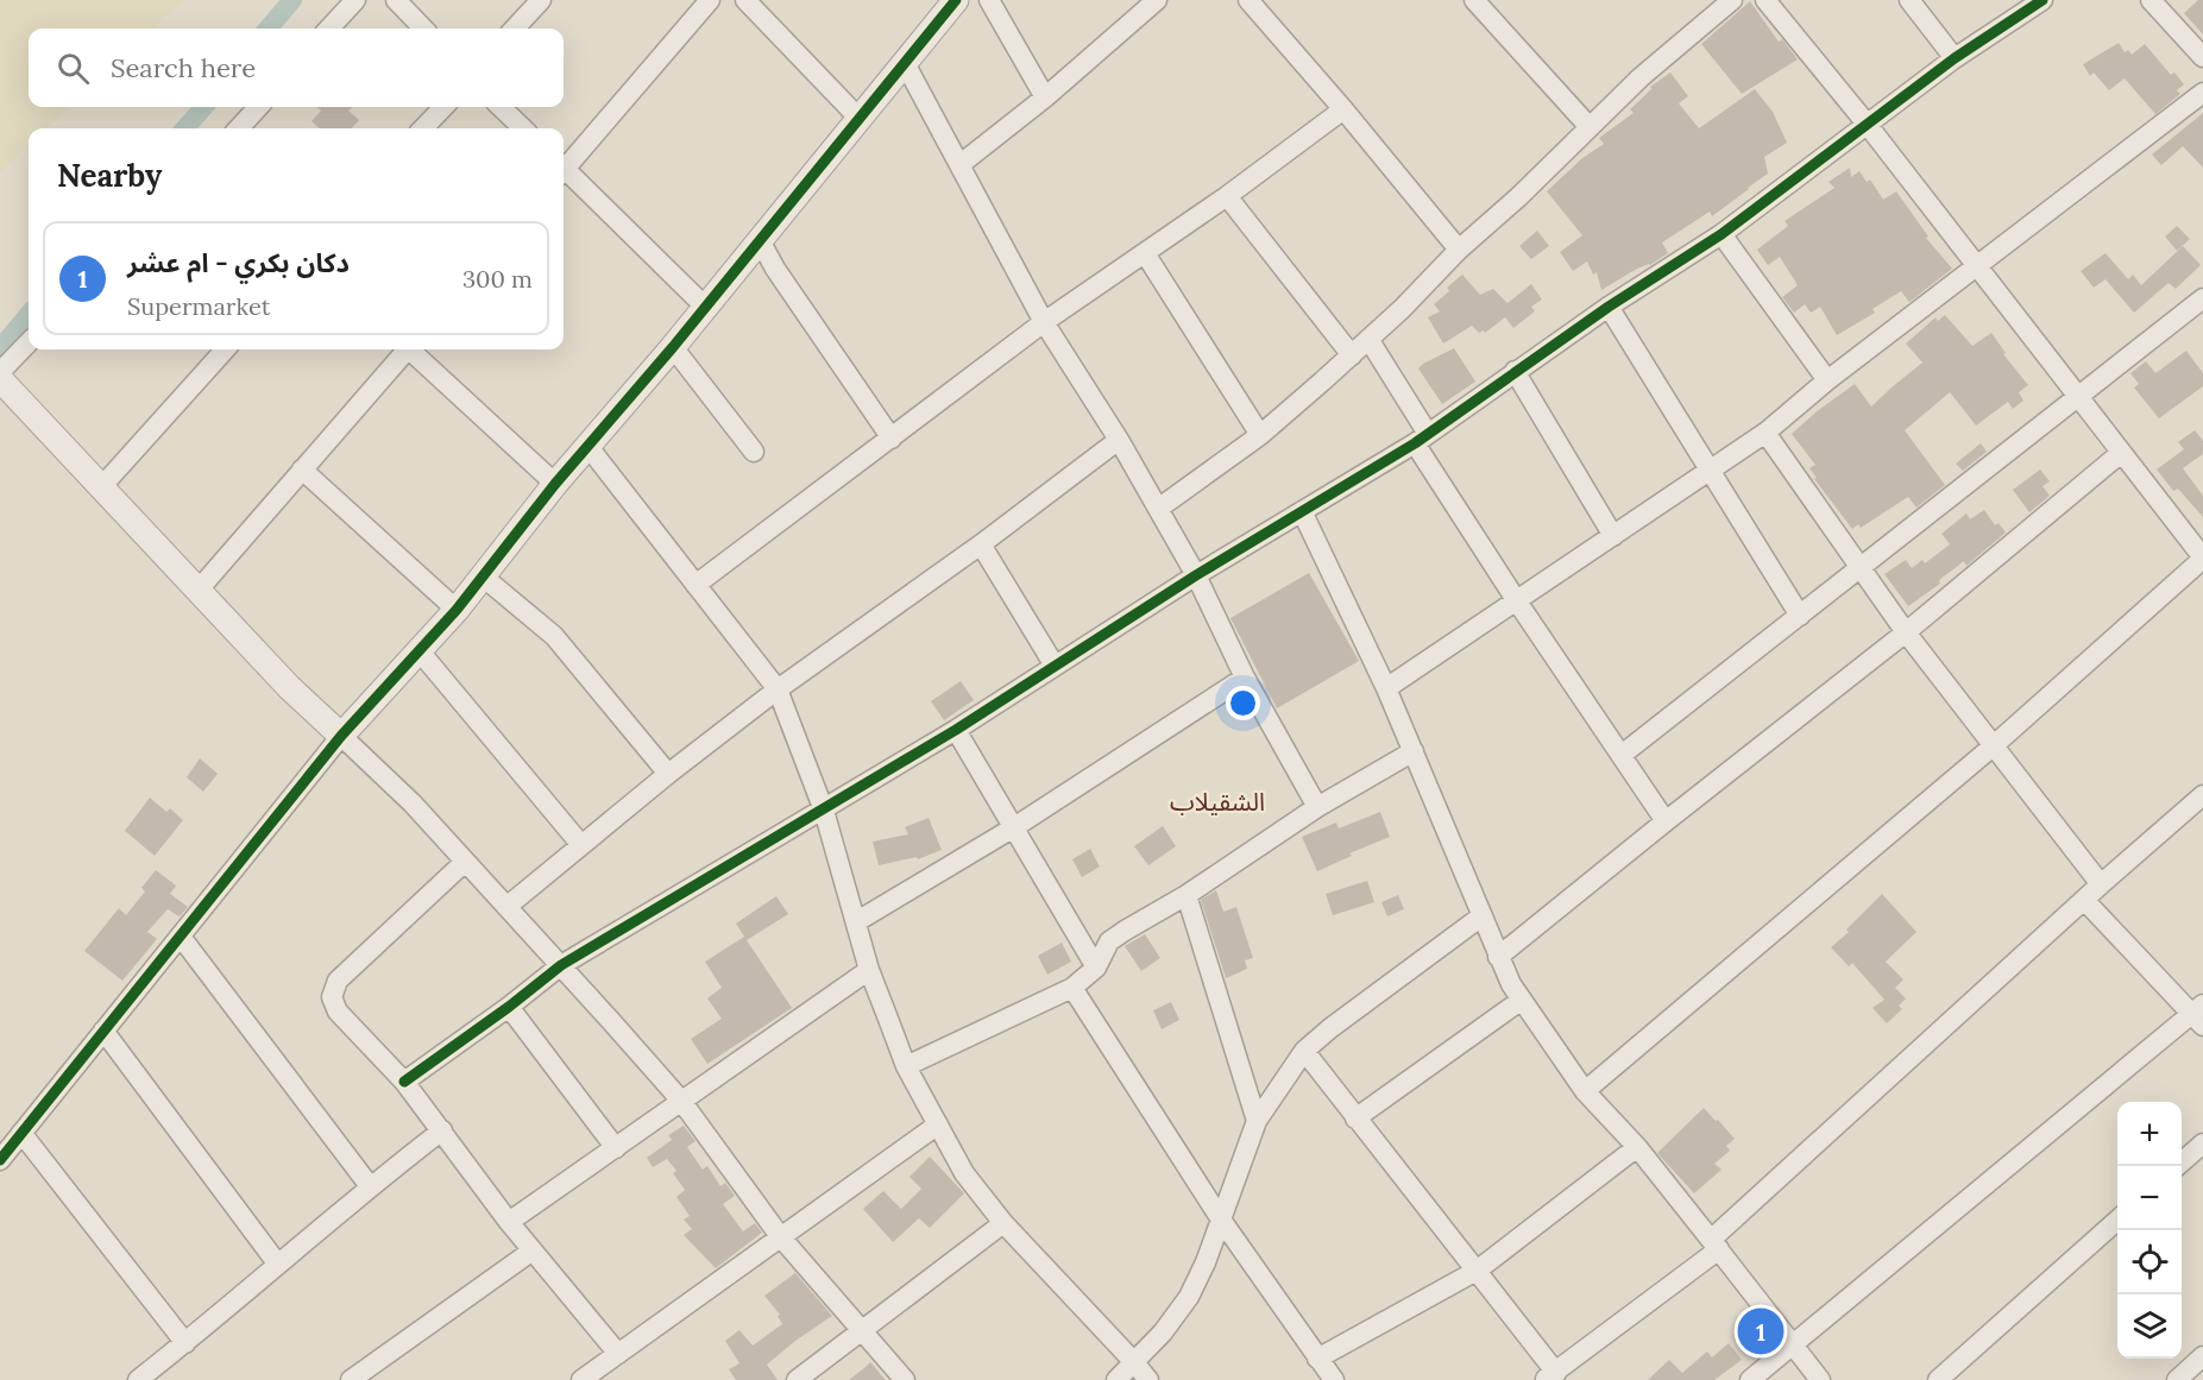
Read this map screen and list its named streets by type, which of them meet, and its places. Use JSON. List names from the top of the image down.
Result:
{
  "districts": ["الشقيلاب"],
  "page": {
    "search": "Search here",
    "heading": "Nearby",
    "list": [
      {
        "mark": "1",
        "name": "دكان بكري - ام عشر",
        "note": "Supermarket",
        "value": "300 m"
      }
    ],
    "map_buttons": ["+", "−"],
    "pins": "1"
  }
}
